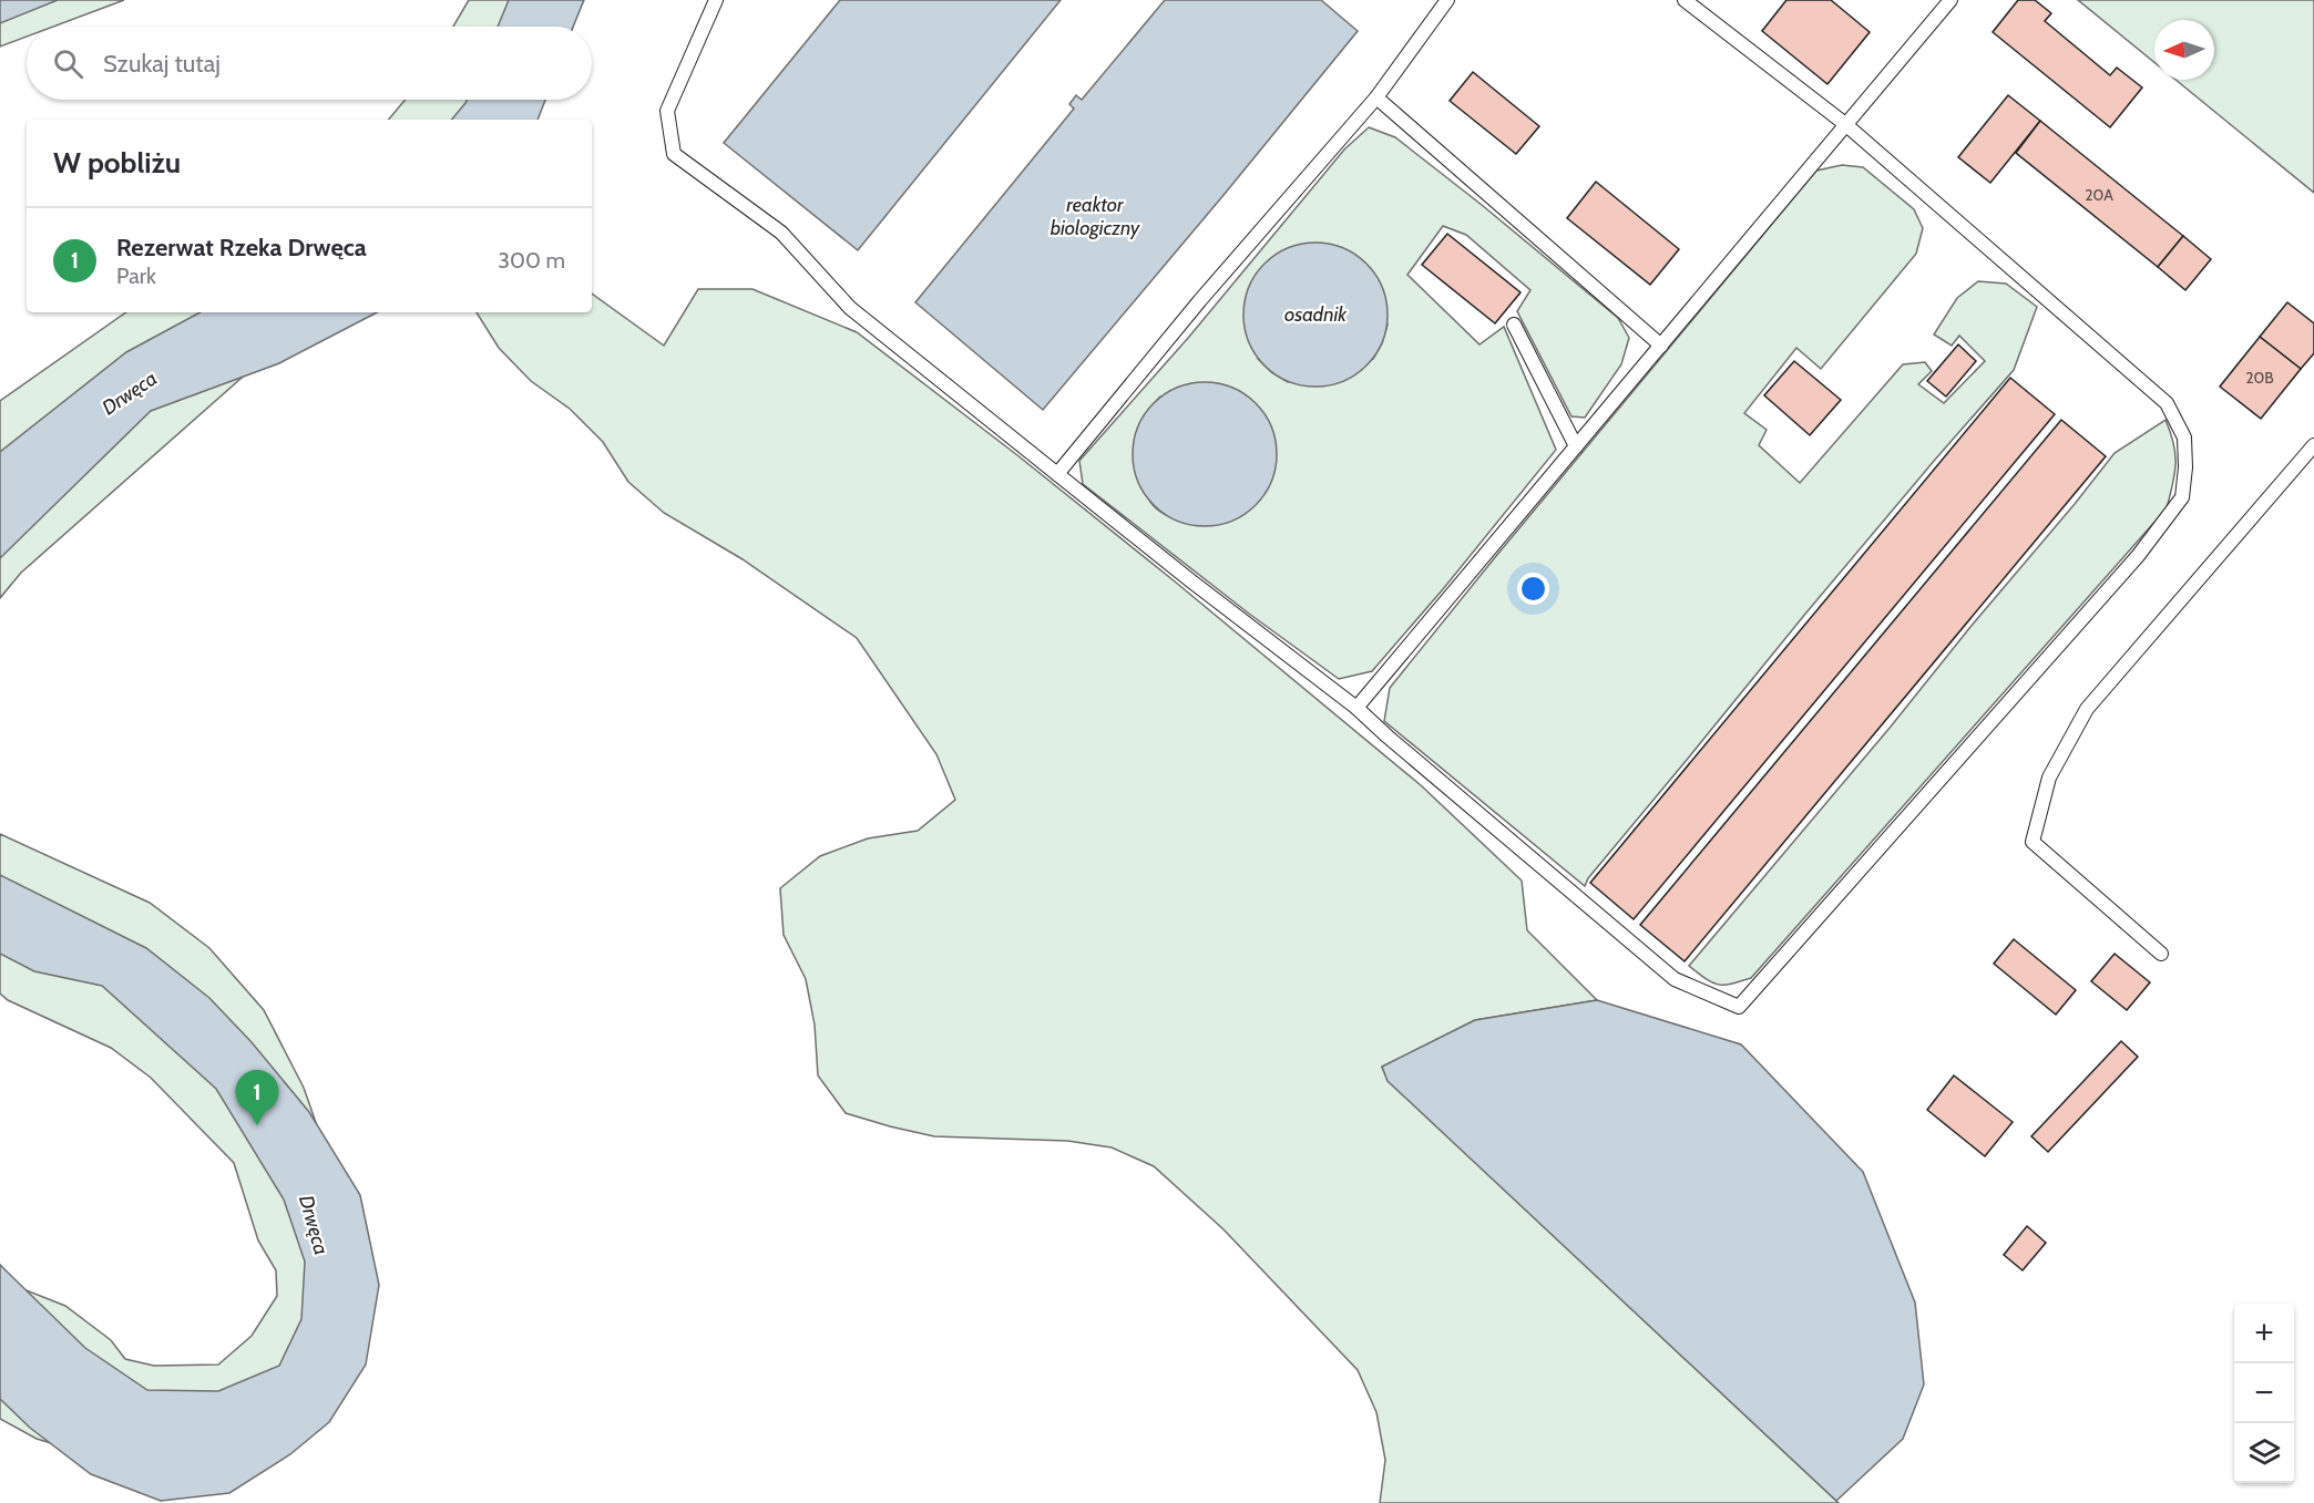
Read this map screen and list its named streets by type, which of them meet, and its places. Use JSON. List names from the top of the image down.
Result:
{
  "water": ["reaktor biologiczny", "osadnik", "Drwęca"],
  "house_numbers": ["20A", "20B"],
  "north": "left",
  "page": {
    "search": "Szukaj tutaj",
    "heading": "W pobliżu",
    "list": [
      {
        "mark": "1",
        "name": "Rezerwat Rzeka Drwęca",
        "note": "Park",
        "value": "300 m"
      }
    ],
    "pins": "1",
    "map_buttons": ["+", "−"]
  }
}
